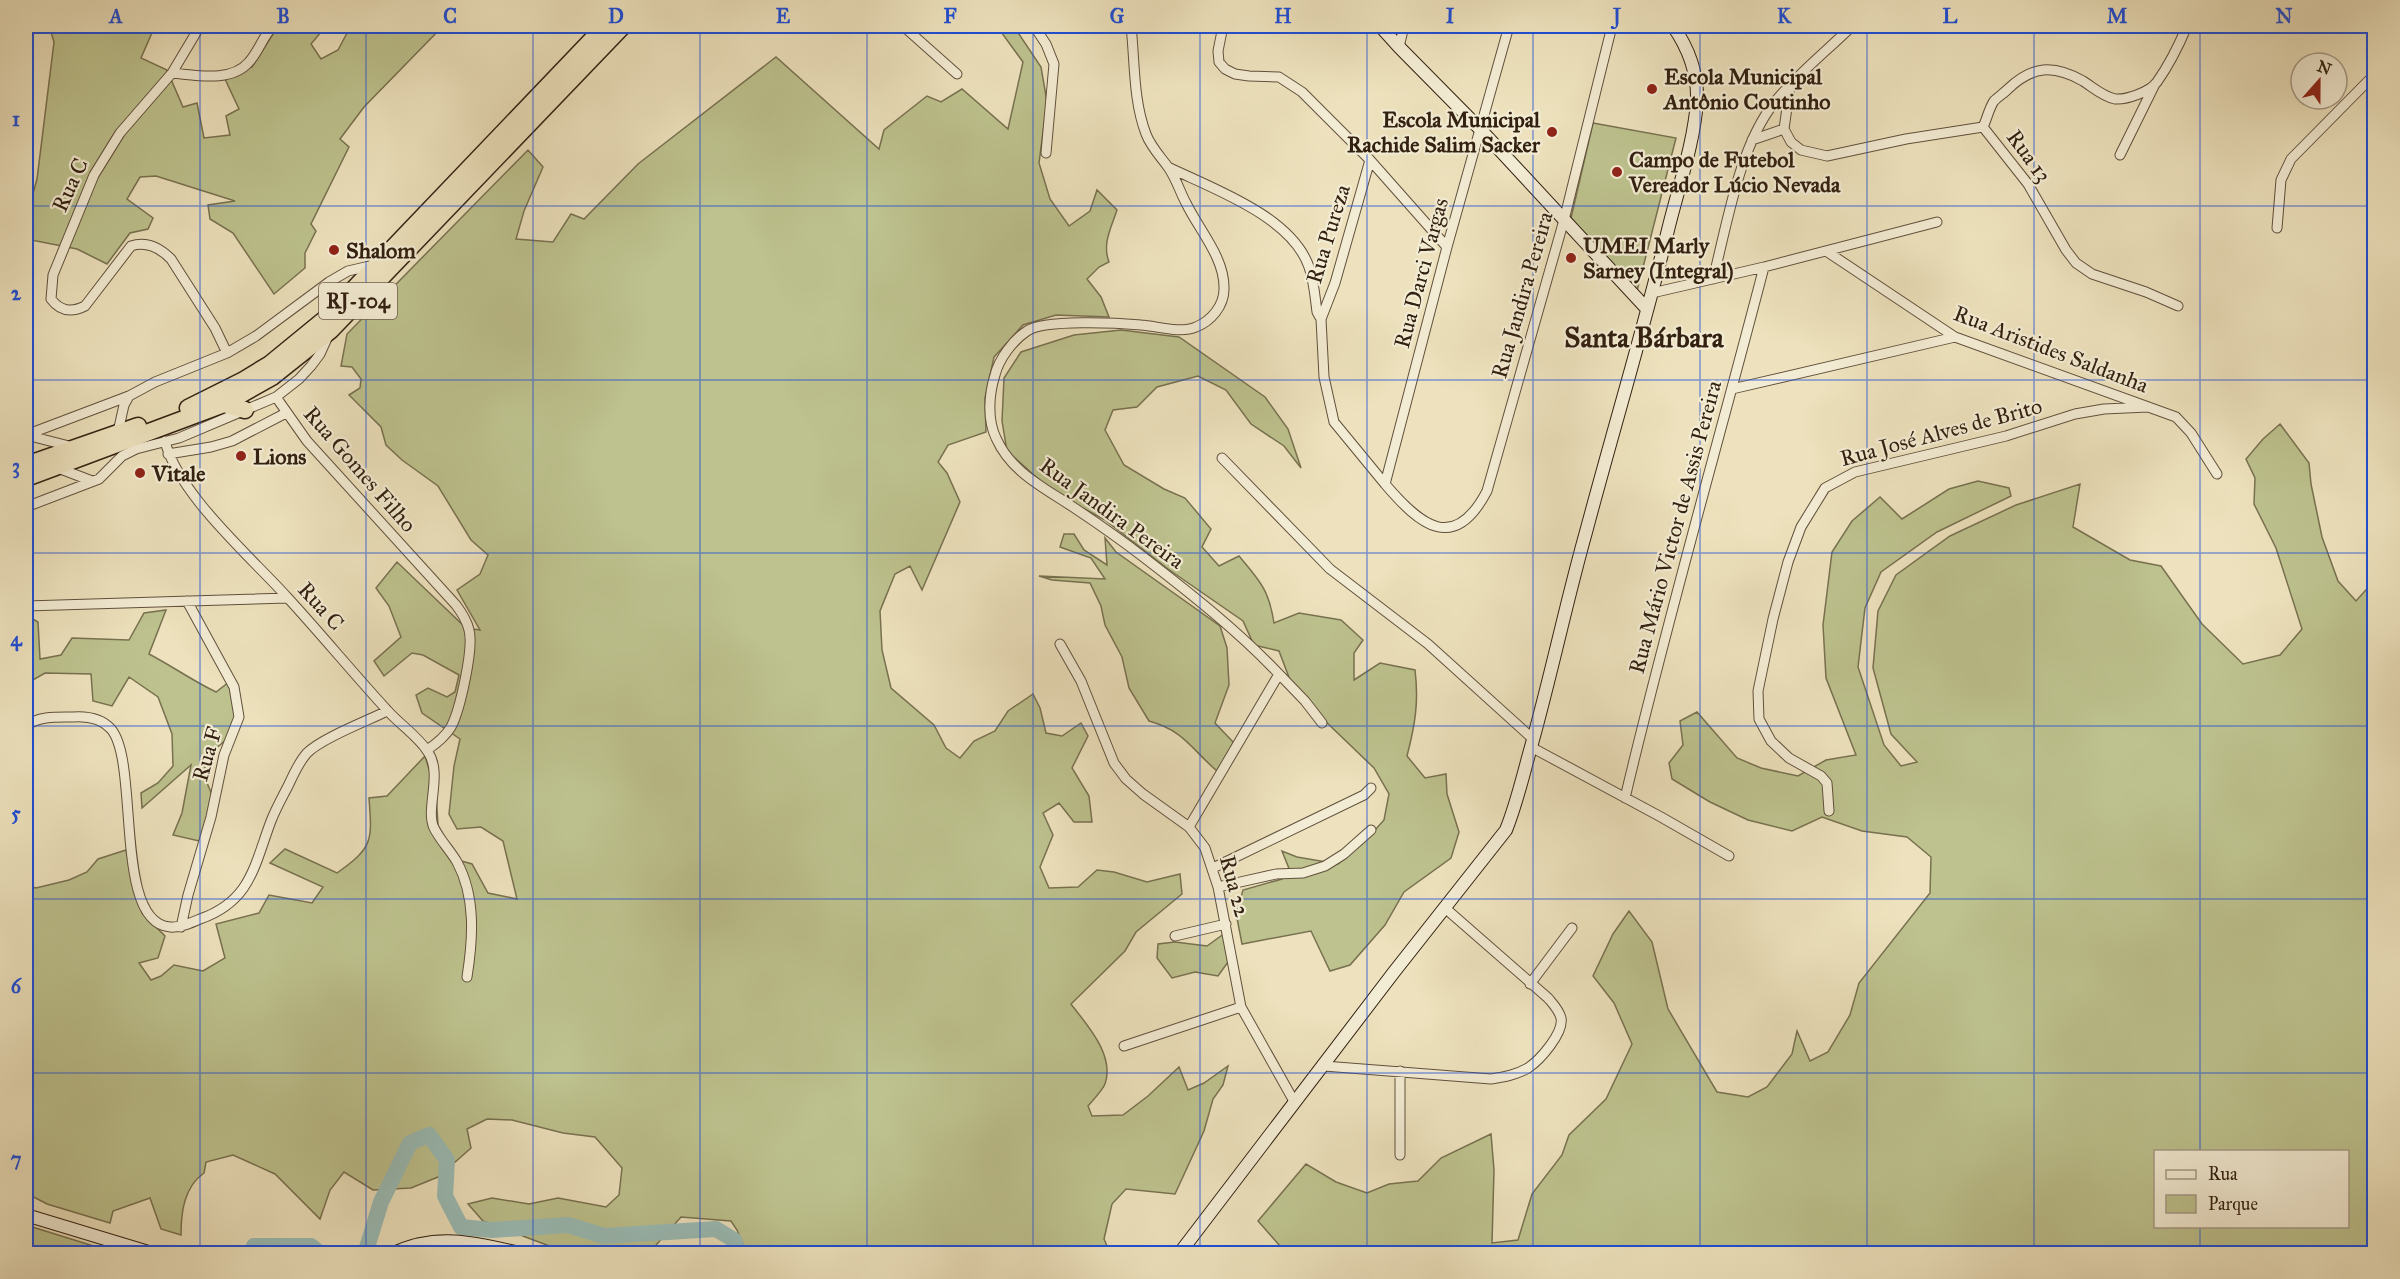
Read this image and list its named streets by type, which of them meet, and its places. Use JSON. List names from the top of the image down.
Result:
{
  "streets": {
    "highway": ["RJ-104"],
    "street": [
      "Rua 13",
      "Rua C",
      "Rua Pureza",
      "Rua Darci Vargas",
      "Rua Jandira Pereira",
      "Rua Aristides Saldanha",
      "Rua José Alves de Brito",
      "Rua Gomes Filho",
      "Rua Mário Victor de Assis Pereira",
      "Rua F",
      "Rua 22"
    ]
  },
  "crossings": [
    ["Rua C", "Rua Gomes Filho"],
    ["Rua Darci Vargas", "Rua Jandira Pereira"],
    ["Rua Aristides Saldanha", "Rua José Alves de Brito"]
  ],
  "districts": ["Santa Bárbara"],
  "places": [
    "Escola Municipal Antônio Coutinho",
    "Escola Municipal Rachide Salim Sacker",
    "Campo de Futebol Vereador Lúcio Nevada",
    "Shalom",
    "UMEI Marly Sarney (Integral)",
    "Lions",
    "Vitale"
  ],
  "legend": ["Rua", "Parque"],
  "north": "top",
  "grid": {
    "columns": [
      "A",
      "B",
      "C",
      "D",
      "E",
      "F",
      "G",
      "H",
      "I",
      "J",
      "K",
      "L",
      "M",
      "N"
    ],
    "rows": [
      "1",
      "2",
      "3",
      "4",
      "5",
      "6",
      "7"
    ]
  }
}
